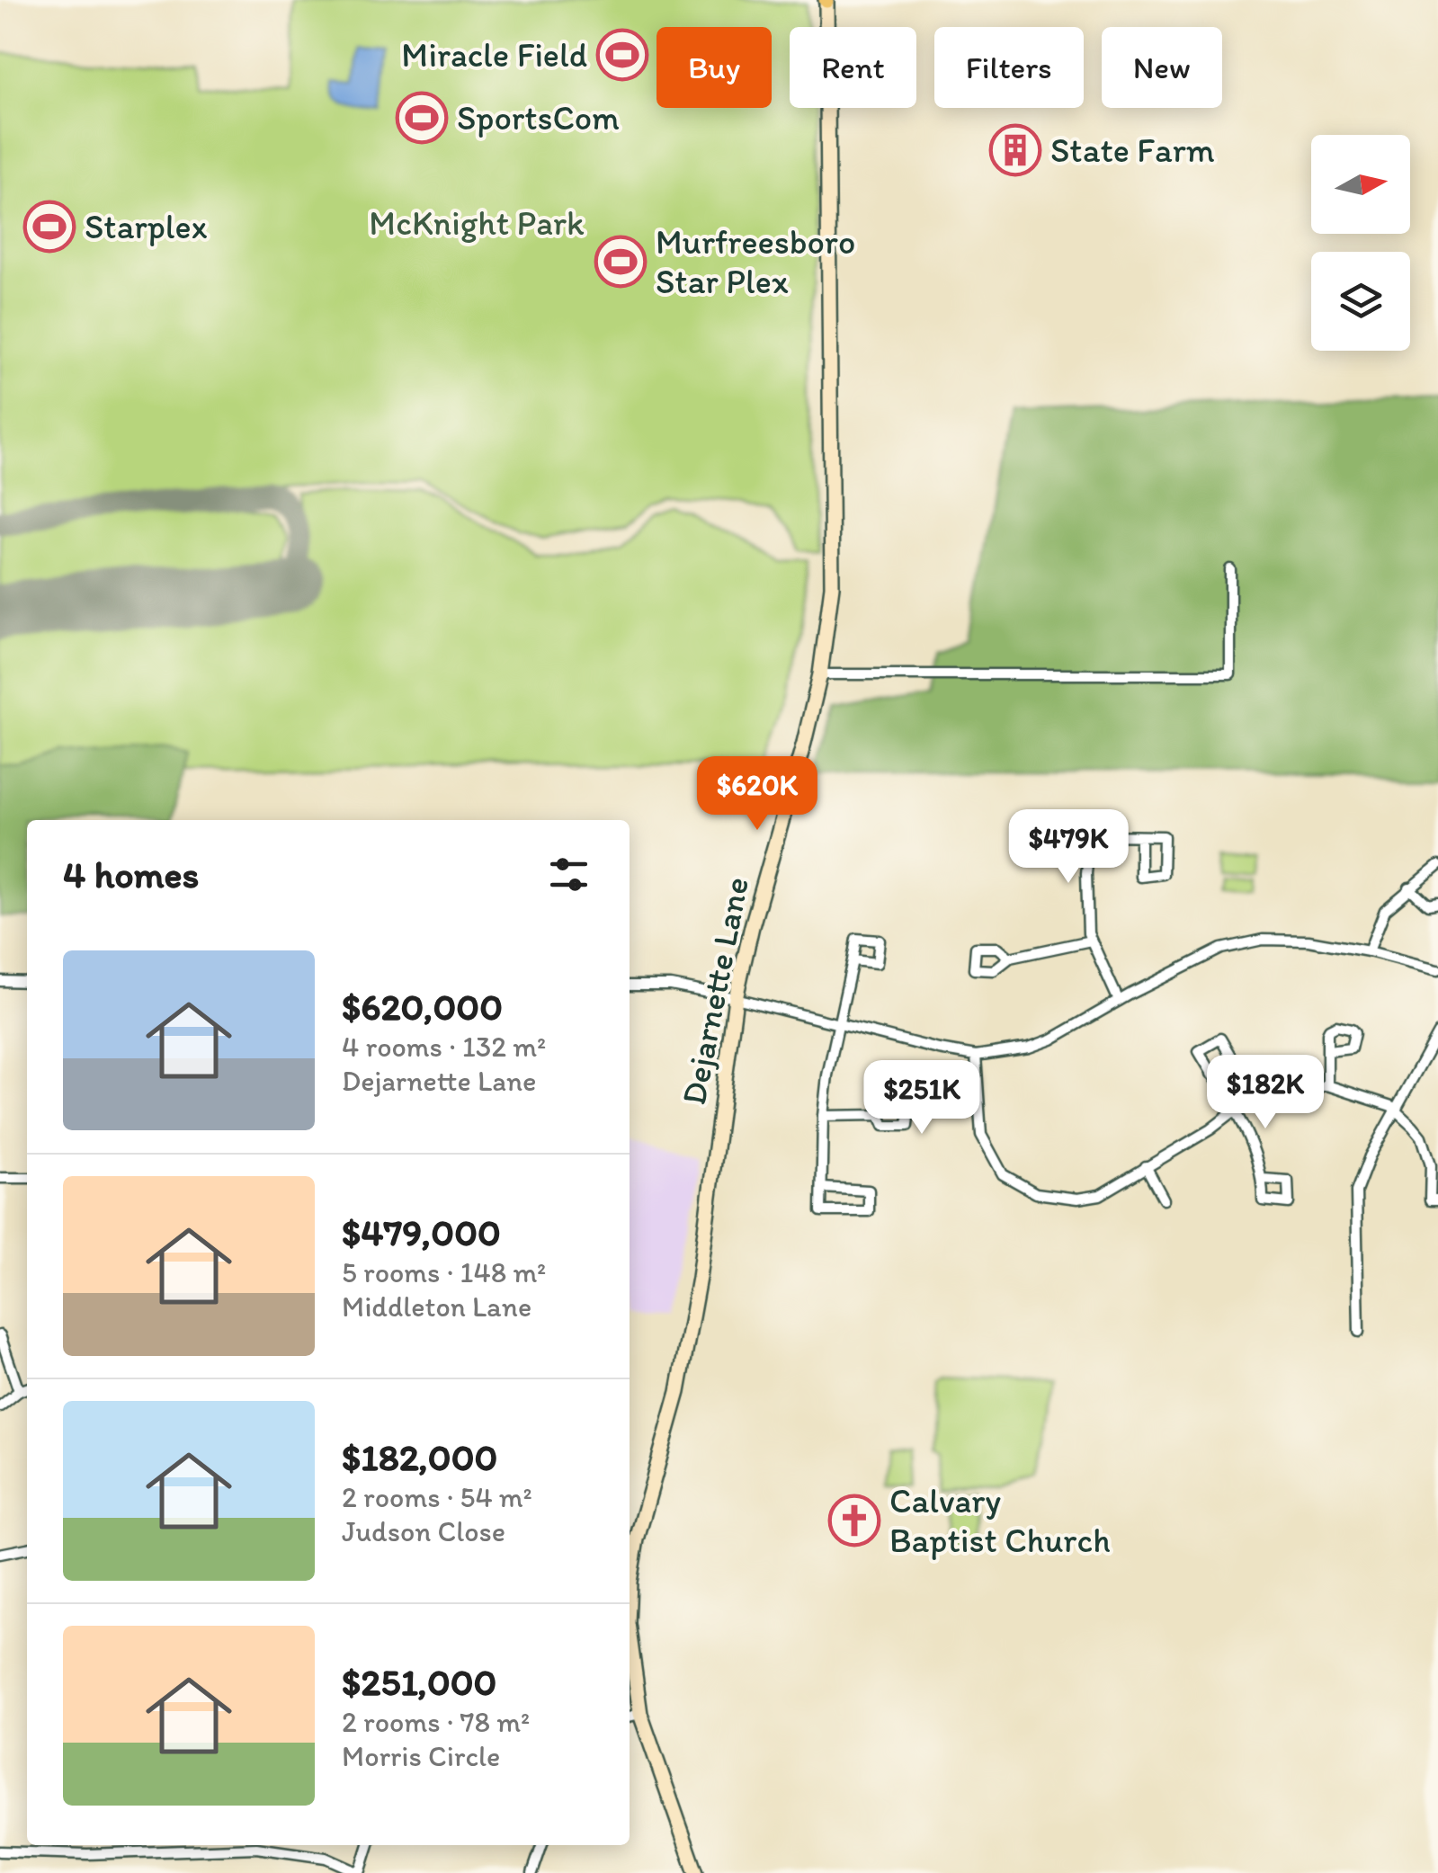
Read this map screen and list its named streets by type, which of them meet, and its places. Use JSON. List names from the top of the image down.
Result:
{
  "streets": {
    "main road": ["Dejarnette Lane"]
  },
  "parks": ["McKnight Park"],
  "places": {
    "sports": [
      "Miracle Field",
      "SportsCom",
      "Starplex",
      "Murfreesboro Star Plex"
    ],
    "building": ["State Farm"],
    "church": ["Calvary Baptist Church"]
  },
  "north": "right",
  "page": {
    "chip": [
      "Buy",
      "Rent",
      "Filters",
      "New"
    ],
    "price": [
      "$620K",
      "$479K",
      "$182K",
      "$251K"
    ],
    "heading": "4 homes",
    "list": [
      {
        "name": "$620,000",
        "note": "4 rooms · 132 m² · Dejarnette Lane"
      },
      {
        "name": "$479,000",
        "note": "5 rooms · 148 m² · Middleton Lane"
      },
      {
        "name": "$182,000",
        "note": "2 rooms · 54 m² · Judson Close"
      },
      {
        "name": "$251,000",
        "note": "2 rooms · 78 m² · Morris Circle"
      }
    ]
  }
}
